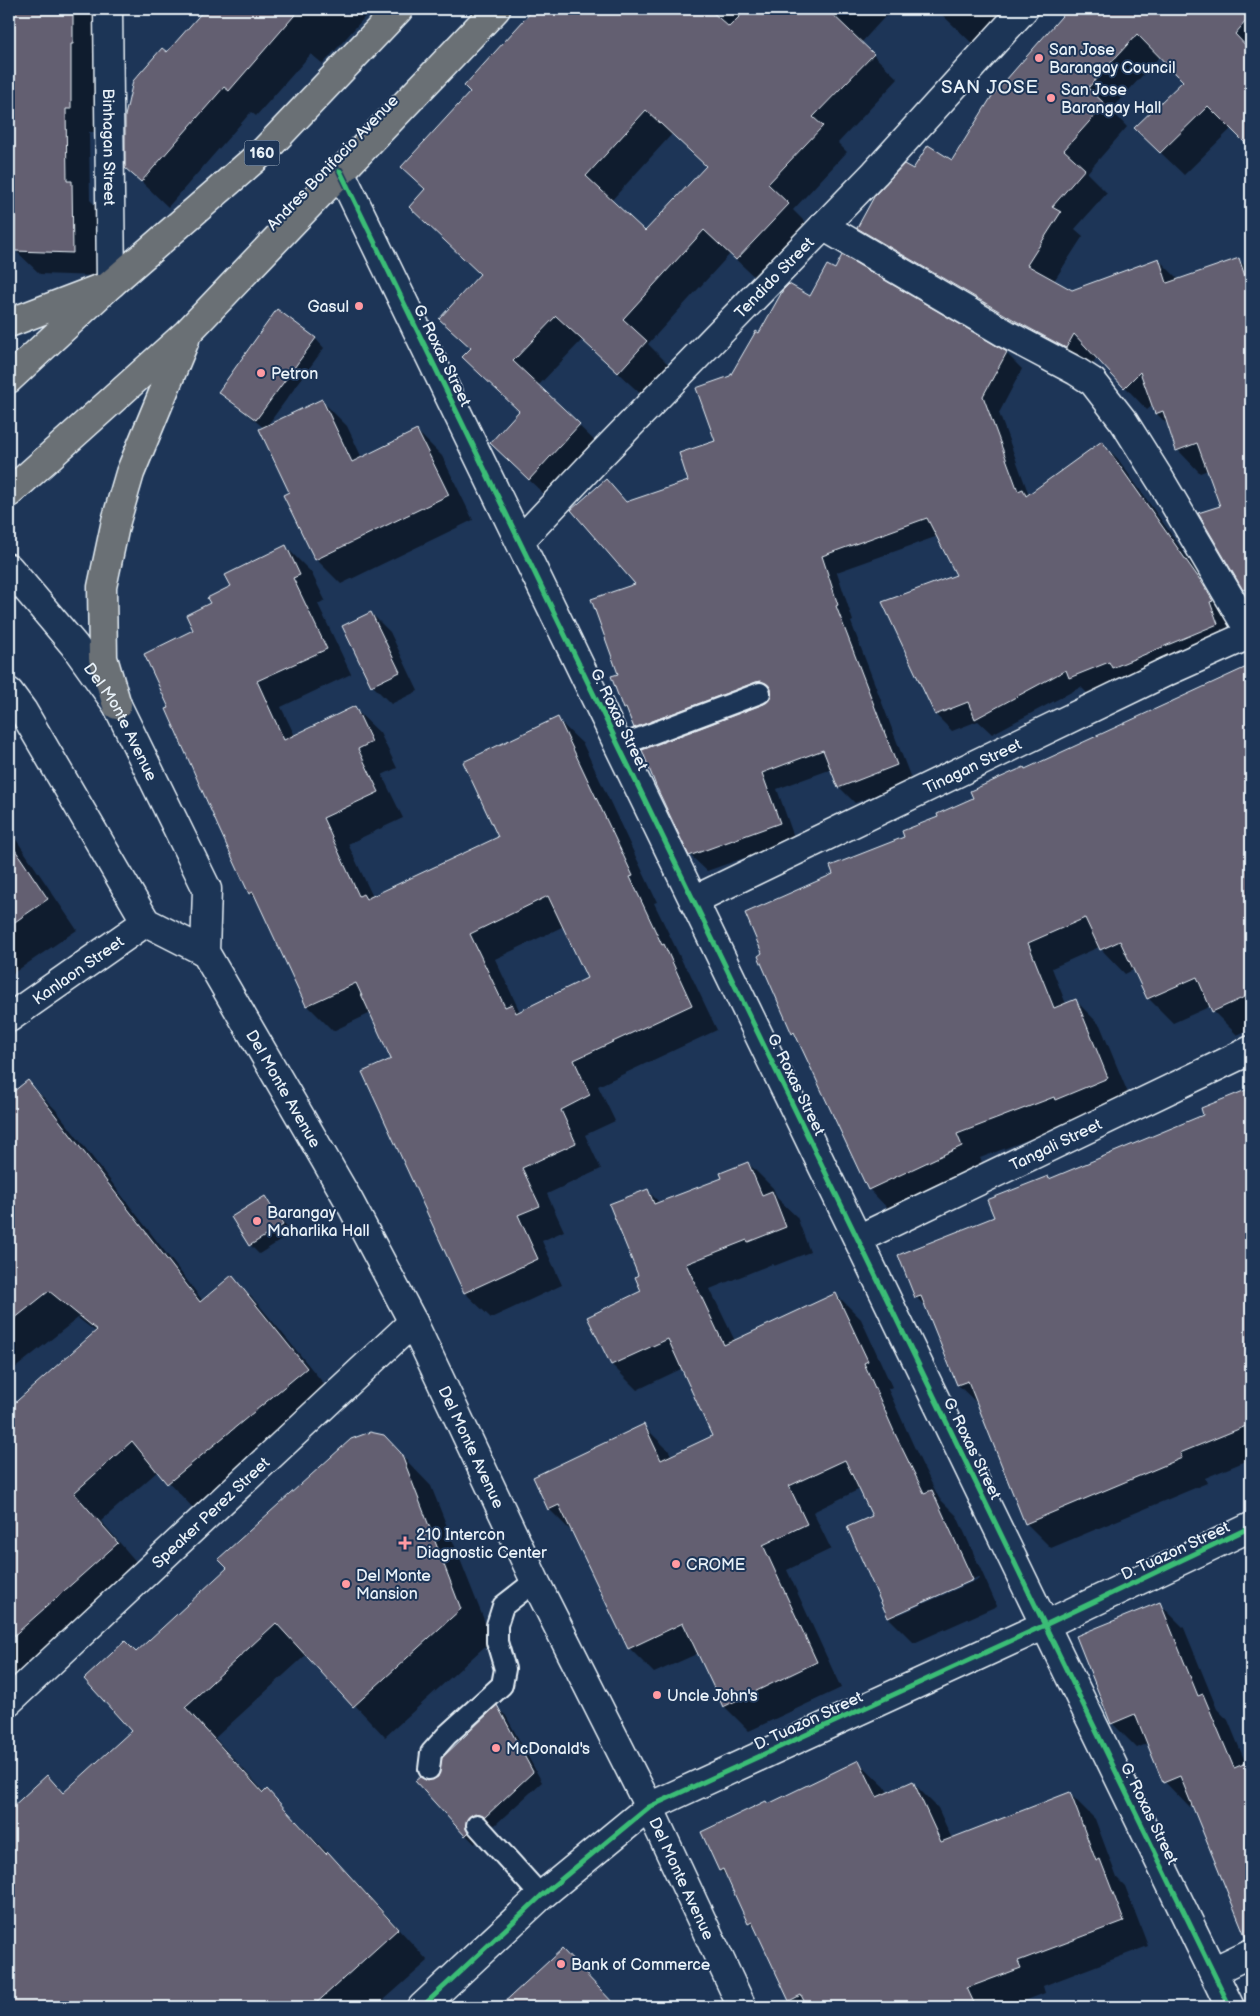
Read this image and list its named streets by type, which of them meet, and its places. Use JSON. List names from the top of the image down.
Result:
{
  "streets": {
    "main road": ["160", "Andres Bonifacio Avenue"],
    "street": [
      "Binhagan Street",
      "Tendido Street",
      "G. Roxas Street",
      "Del Monte Avenue",
      "Tinagan Street",
      "Kanlaon Street",
      "Tangali Street",
      "Speaker Perez Street",
      "D. Tuazon Street"
    ]
  },
  "crossings": [
    ["Binhagan Street", "160"],
    ["Andres Bonifacio Avenue", "G. Roxas Street"],
    ["Tendido Street", "G. Roxas Street"],
    ["G. Roxas Street", "Tinagan Street"],
    ["G. Roxas Street", "Tangali Street"],
    ["G. Roxas Street", "D. Tuazon Street"],
    ["Del Monte Avenue", "Speaker Perez Street"],
    ["Del Monte Avenue", "D. Tuazon Street"]
  ],
  "districts": ["SAN JOSE"],
  "places": {
    "other": [
      "San Jose Barangay Council",
      "San Jose Barangay Hall",
      "Gasul",
      "Petron",
      "Barangay Maharlika Hall",
      "CROME",
      "Del Monte Mansion",
      "Uncle John's",
      "McDonald's",
      "Bank of Commerce"
    ],
    "health": ["210 Intercon Diagnostic Center"]
  }
}
